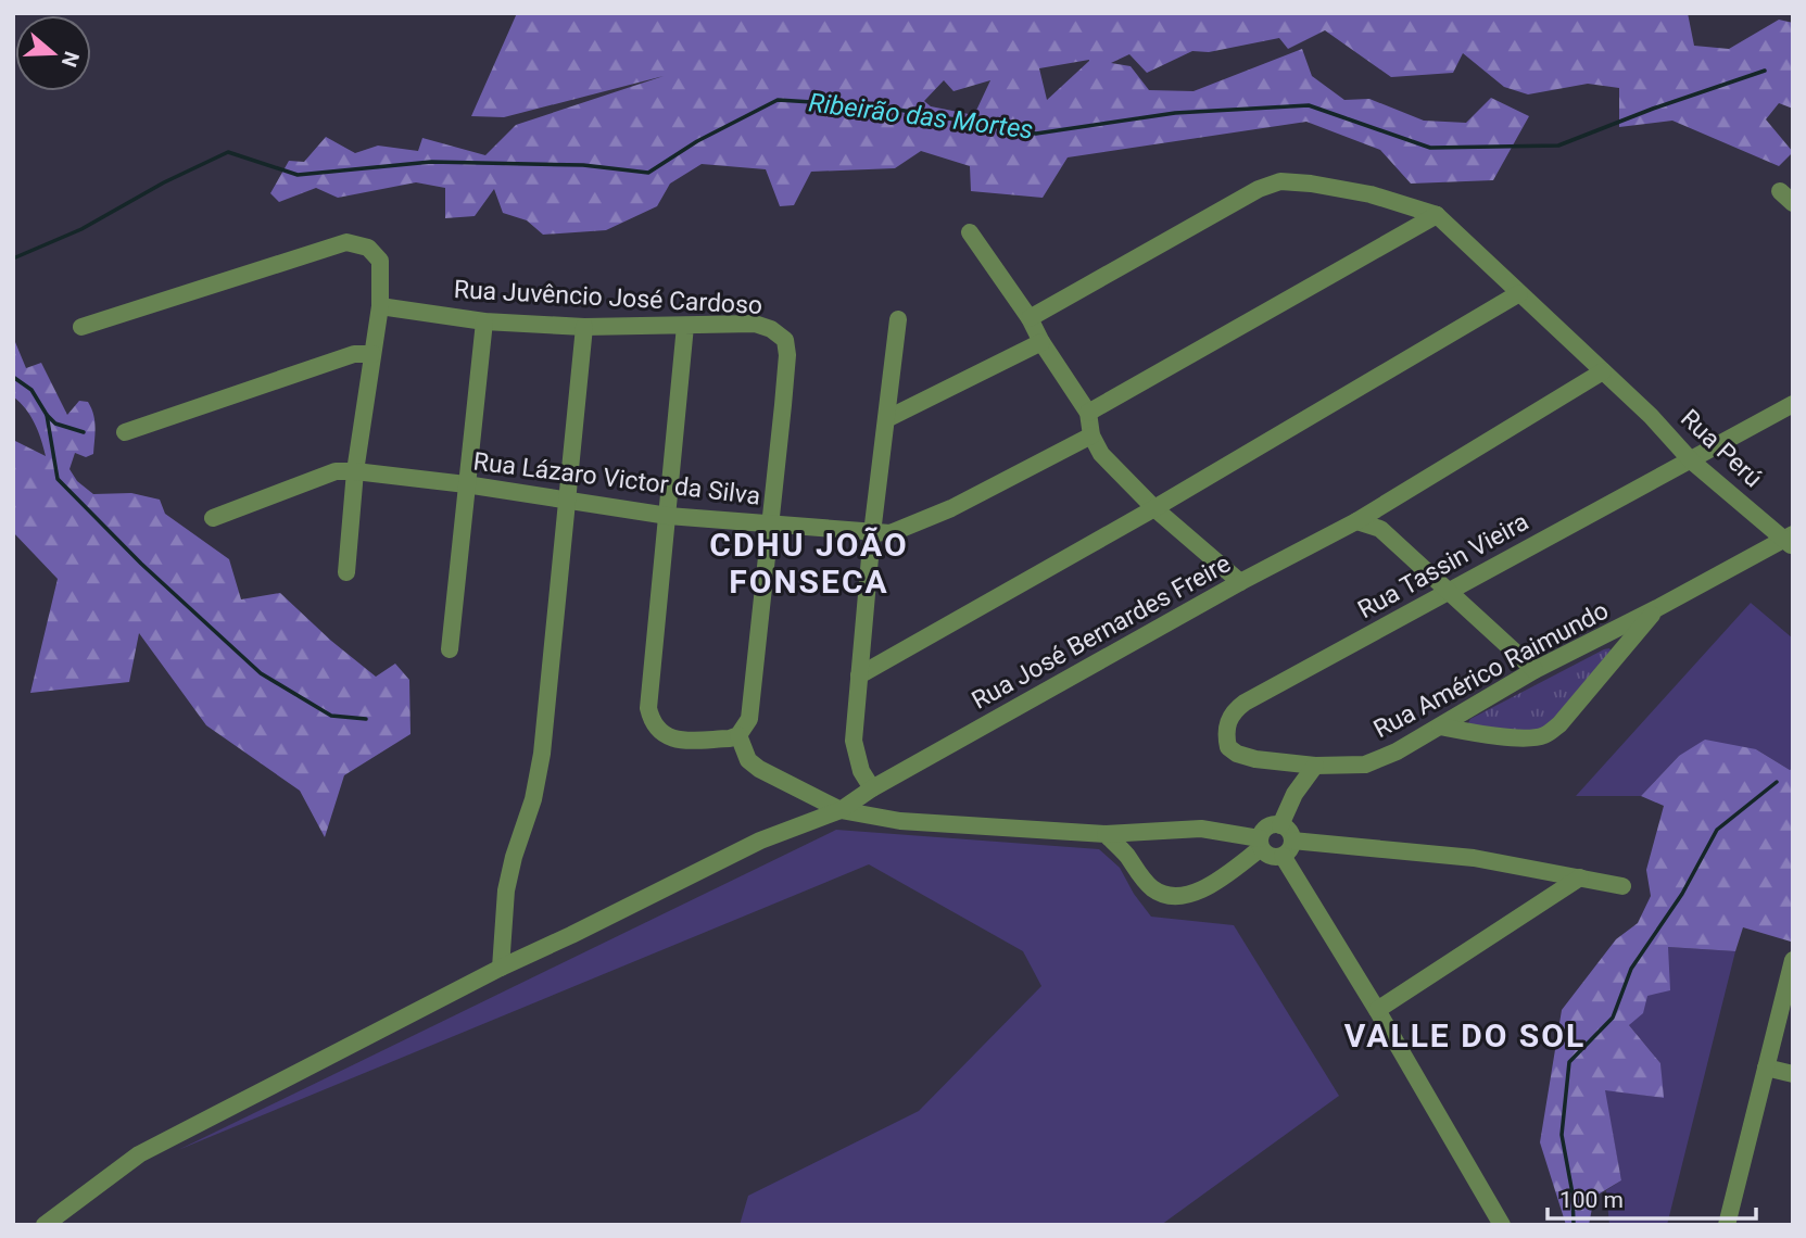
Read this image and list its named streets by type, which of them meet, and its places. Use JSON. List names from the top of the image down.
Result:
{
  "streets": {
    "street": [
      "Rua Juvêncio José Cardoso",
      "Rua Perú",
      "Rua Lázaro Victor da Silva",
      "Rua Tassin Vieira",
      "Rua José Bernardes Freire",
      "Rua Américo Raimundo"
    ]
  },
  "crossings": [
    ["Rua Juvêncio José Cardoso", "Rua Lázaro Victor da Silva"],
    ["Rua Perú", "Rua Tassin Vieira"],
    ["Rua Perú", "Rua José Bernardes Freire"],
    ["Rua Perú", "Rua Américo Raimundo"],
    ["Rua Tassin Vieira", "Rua Américo Raimundo"]
  ],
  "districts": ["CDHU JOÃO FONSECA", "VALLE DO SOL"],
  "water": ["Ribeirão das Mortes"],
  "scale_bar": "100 m",
  "north": "right"
}
